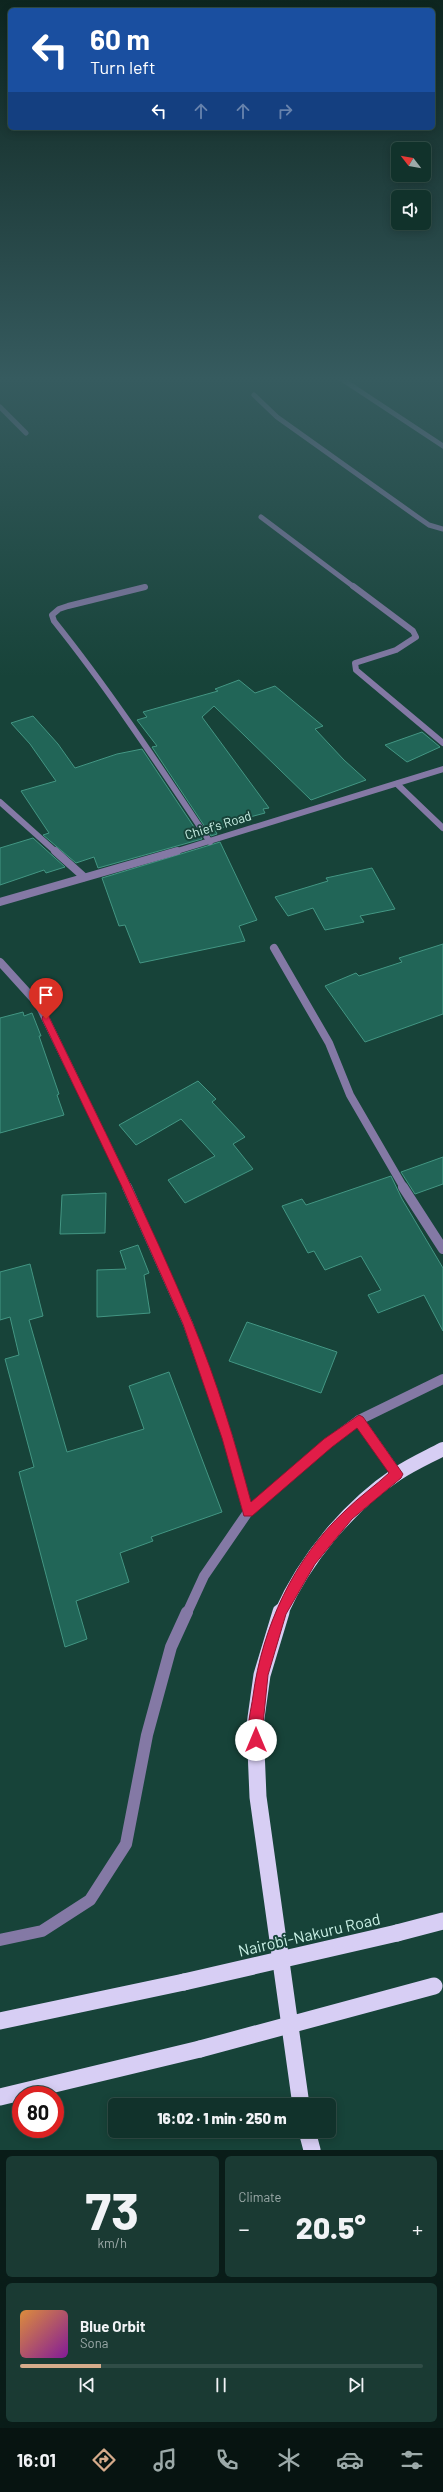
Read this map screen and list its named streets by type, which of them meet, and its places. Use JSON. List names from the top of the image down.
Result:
{
  "streets": {
    "highway": ["Nairobi-Nakuru Road"],
    "street": ["Chief's Road"]
  },
  "north": "top left",
  "page": {
    "turn": ["60 m", "Turn left"],
    "limit": "80",
    "trip": "16:02 · 1 min · 250 m",
    "tile": [
      ["73", "km/h"],
      "Climate"
    ],
    "heat": ["−", "20.5°", "+"],
    "song": ["Blue Orbit", "Sona"],
    "tabs": "16:01"
  }
}
